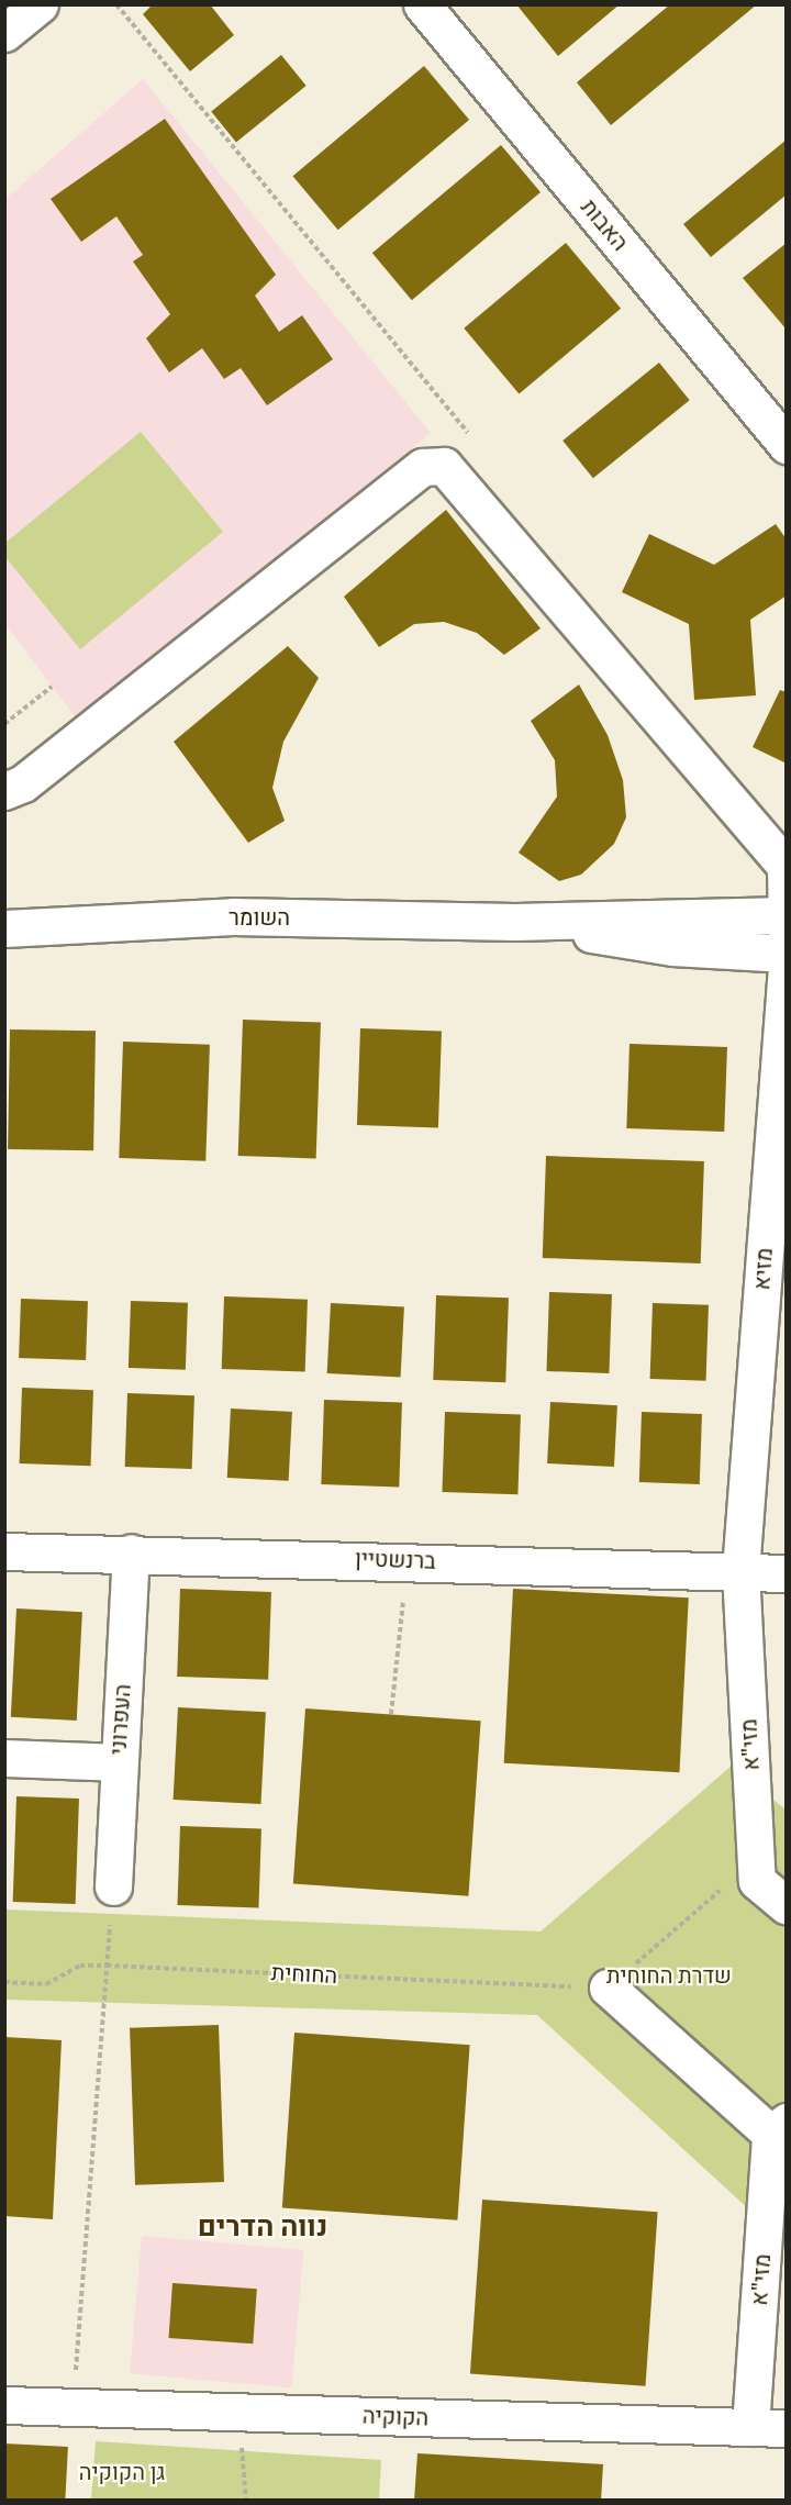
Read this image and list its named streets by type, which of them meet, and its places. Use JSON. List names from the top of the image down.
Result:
{
  "streets": {
    "street": [
      "האבות",
      "השומר",
      "מזיא",
      "ברנשטיין",
      "העפרוני",
      "מזי\"א",
      "הקוקיה"
    ],
    "path": ["החוחית"]
  },
  "crossings": [
    ["מזיא", "ברנשטיין"],
    ["מזיא", "מזי\"א"],
    ["ברנשטיין", "העפרוני"],
    ["ברנשטיין", "מזי\"א"],
    ["מזי\"א", "הקוקיה"]
  ],
  "districts": ["נווה הדרים"],
  "parks": ["שדרת החוחית", "גן הקוקיה"]
}
